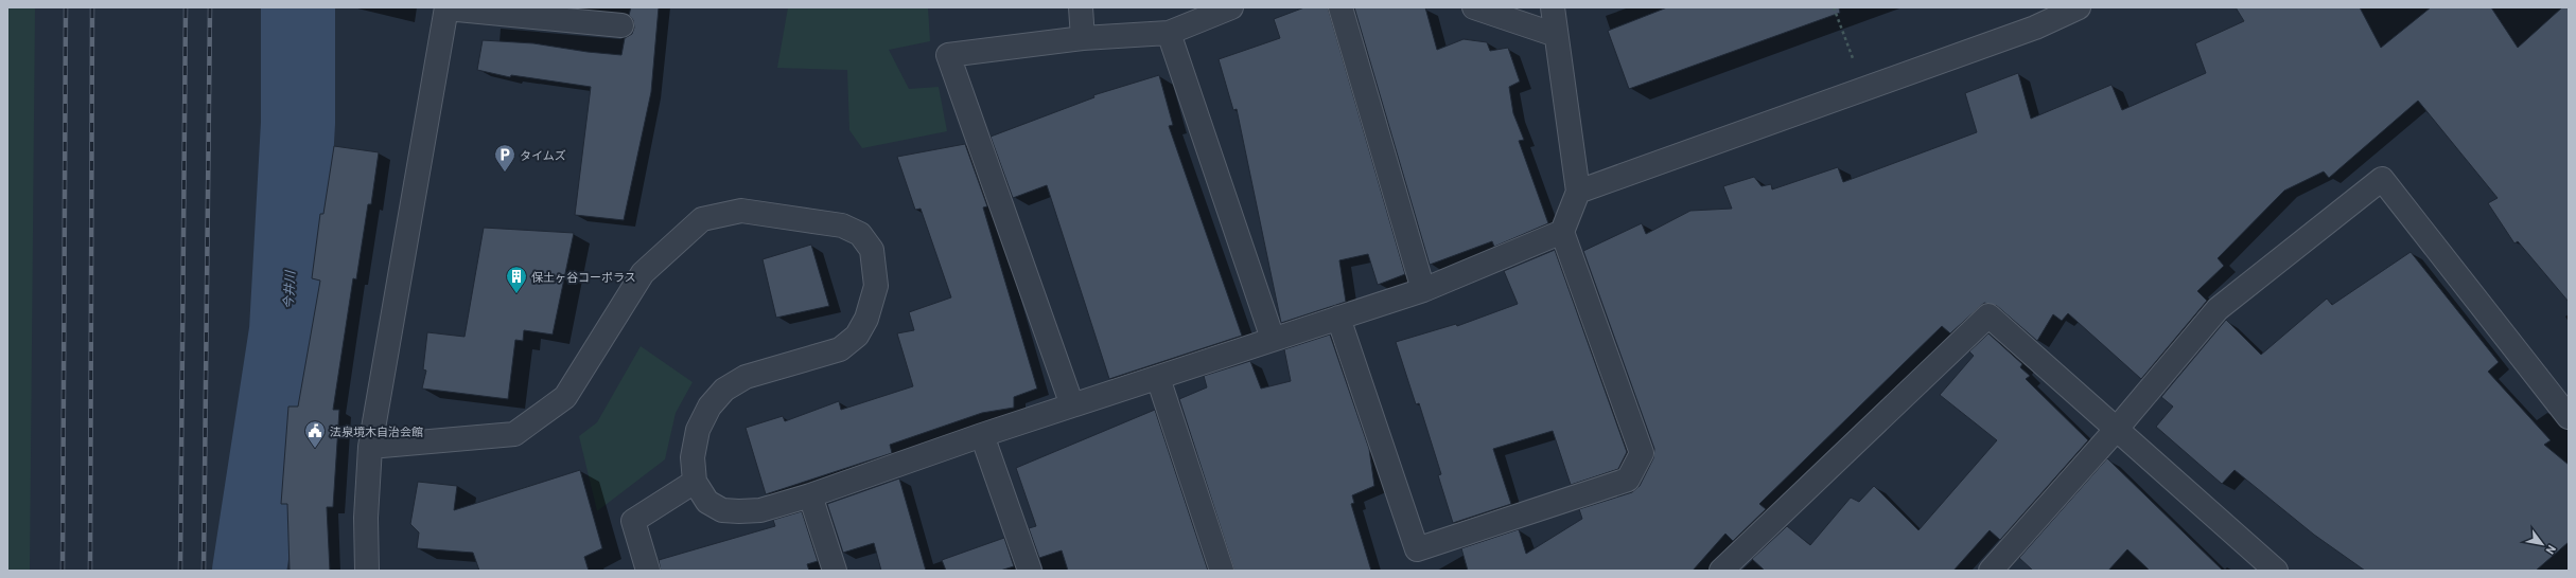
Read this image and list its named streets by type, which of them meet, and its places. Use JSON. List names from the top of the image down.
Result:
{
  "water": ["今井川"],
  "places": {
    "parking": ["タイムズ"],
    "building": ["保土ヶ谷コーポラス"],
    "public building": ["法泉境木自治会館"]
  },
  "north": "bottom right"
}
